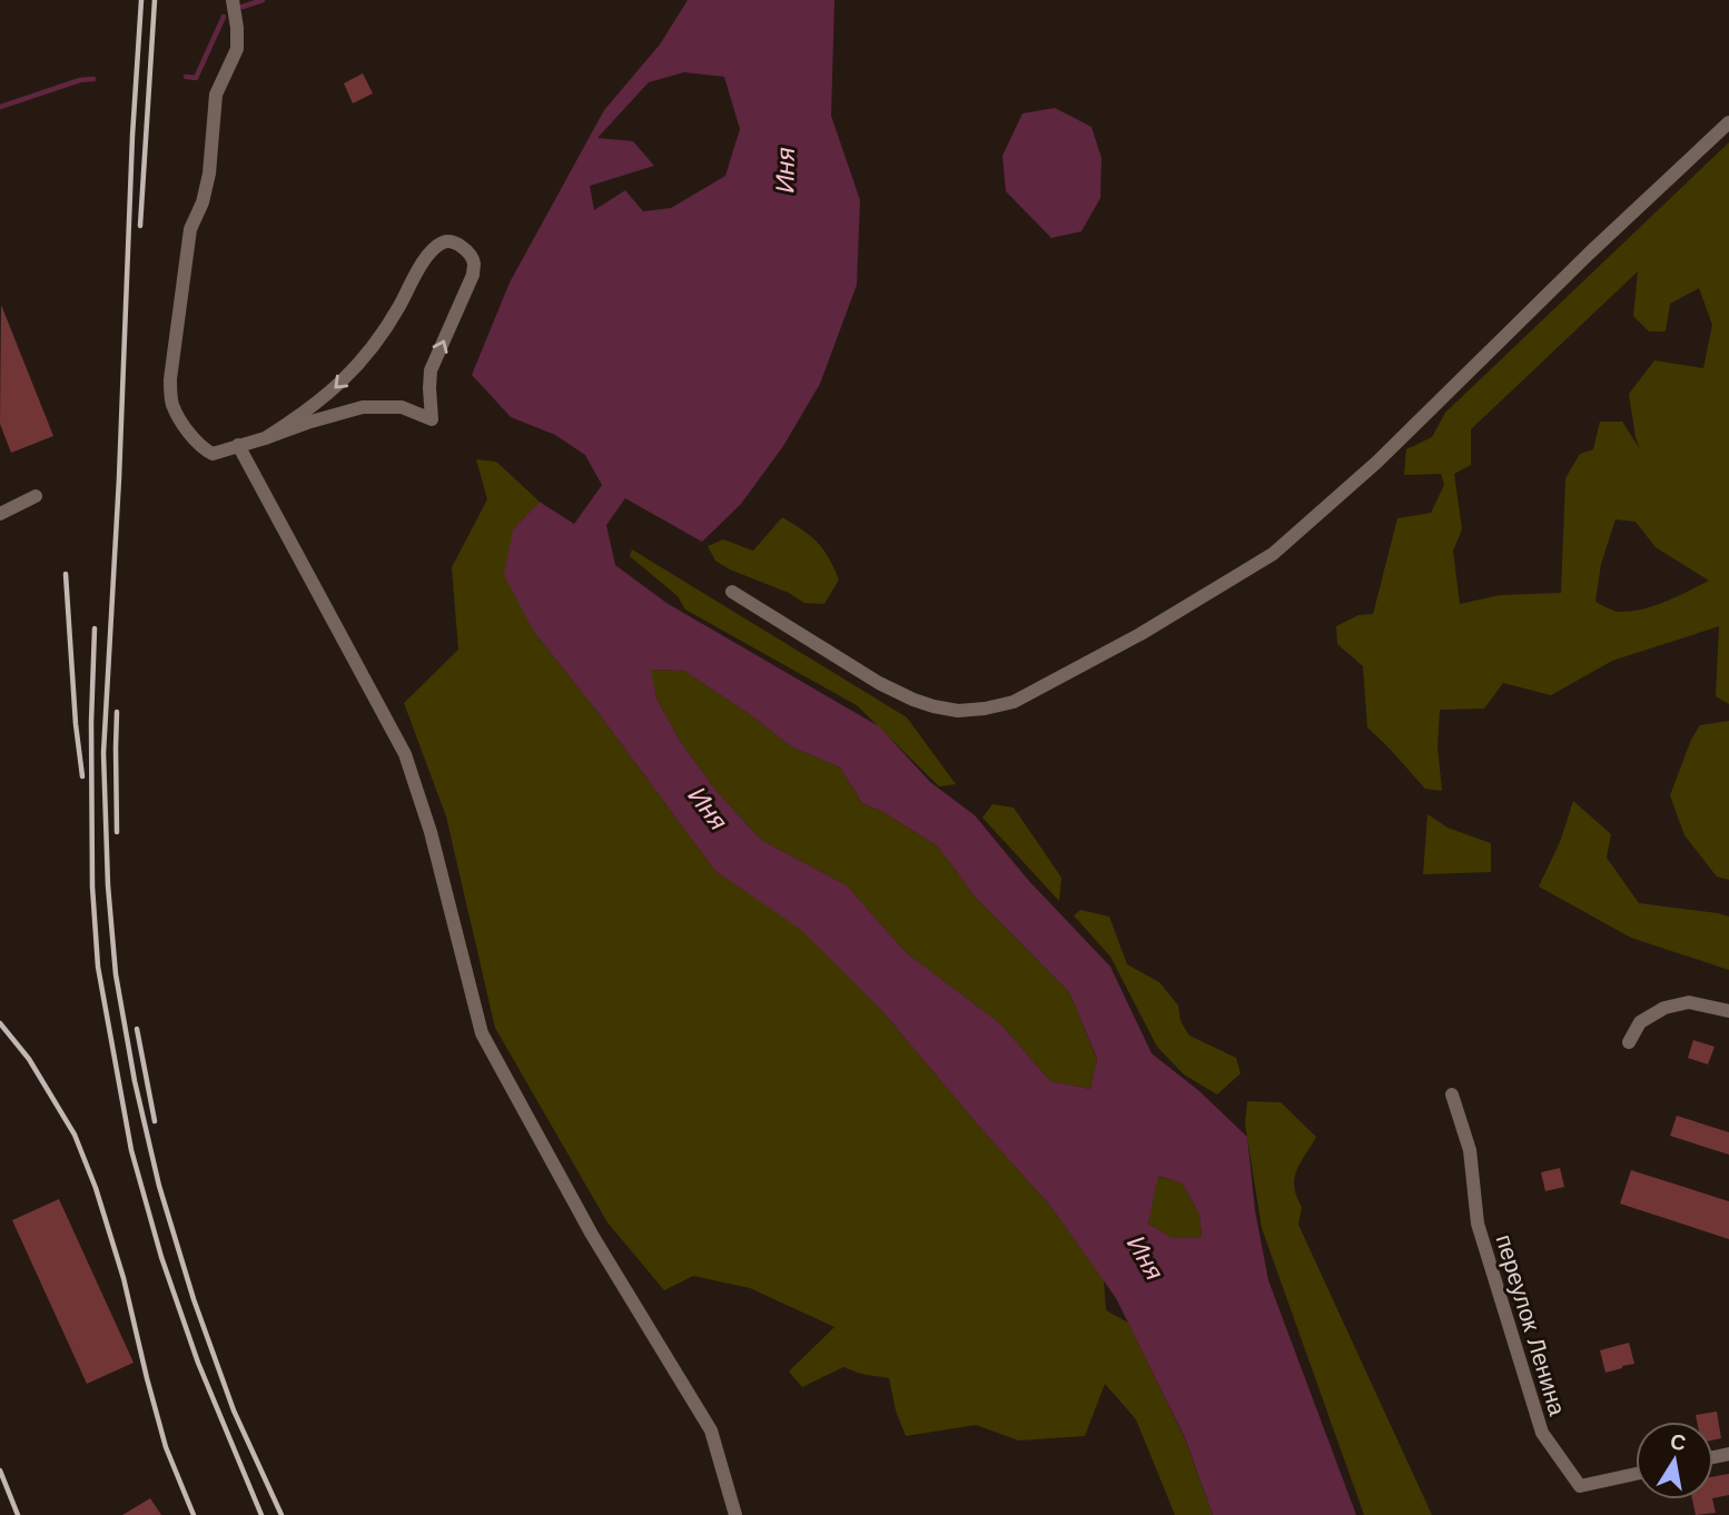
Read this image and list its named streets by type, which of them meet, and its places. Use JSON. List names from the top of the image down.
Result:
{
  "streets": {
    "street": ["переулок Ленина"]
  },
  "water": ["Иня"],
  "north": "top"
}
